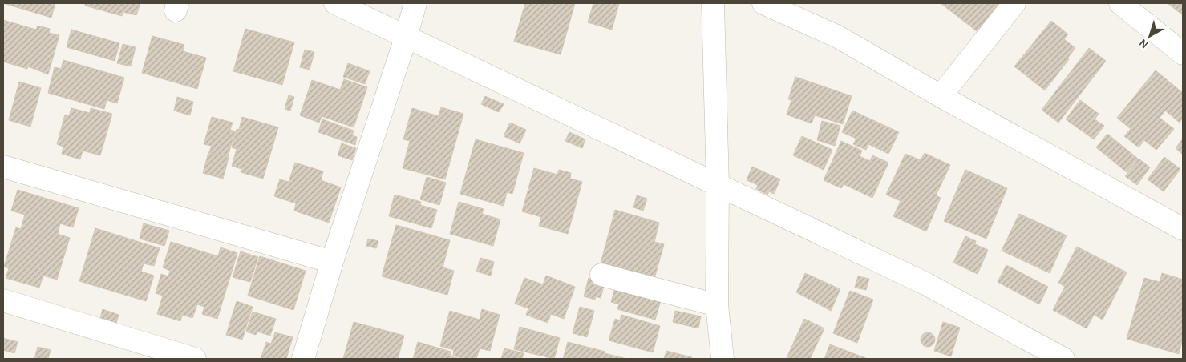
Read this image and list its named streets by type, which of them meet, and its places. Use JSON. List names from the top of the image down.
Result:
{
  "north": "bottom left"
}
